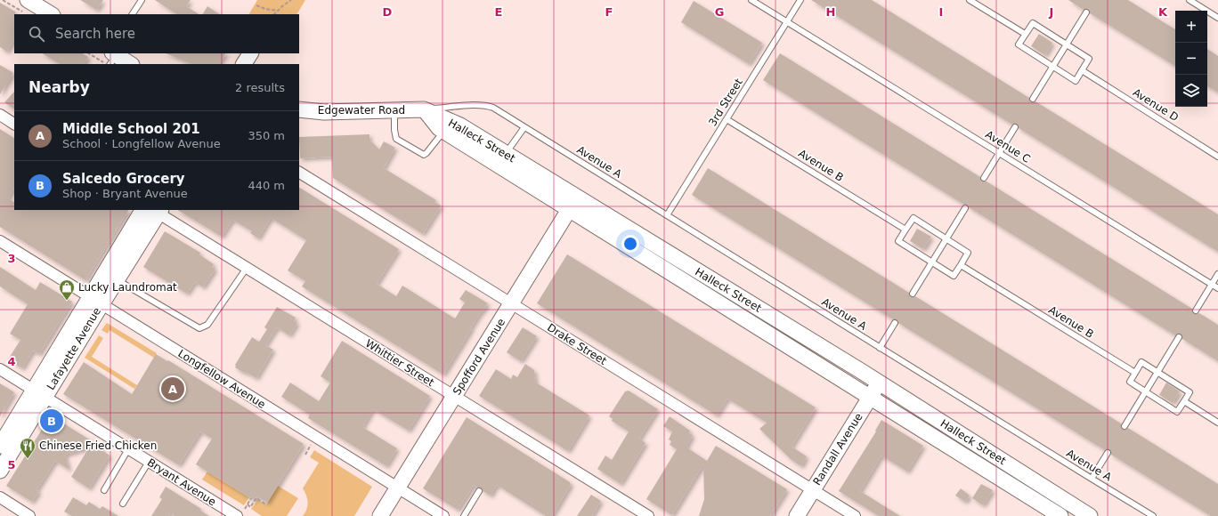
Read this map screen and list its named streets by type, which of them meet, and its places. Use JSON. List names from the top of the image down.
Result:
{
  "streets": {
    "main road": [
      "Edgewater Road",
      "Halleck Street",
      "Lafayette Avenue",
      "Spofford Avenue",
      "Randall Avenue"
    ],
    "street": [
      "Drake Street",
      "Whittier Street",
      "Longfellow Avenue",
      "Bryant Avenue"
    ],
    "lane": [
      "3rd Street",
      "Avenue D",
      "Avenue C",
      "Avenue A",
      "Avenue B"
    ]
  },
  "crossings": [
    ["3rd Street", "Avenue C"],
    ["3rd Street", "Avenue A"],
    ["3rd Street", "Avenue B"],
    ["Edgewater Road", "Halleck Street"],
    ["Edgewater Road", "Avenue A"],
    ["Halleck Street", "Avenue A"],
    ["Halleck Street", "Spofford Avenue"],
    ["Halleck Street", "Randall Avenue"],
    ["Drake Street", "Spofford Avenue"],
    ["Drake Street", "Randall Avenue"],
    ["Lafayette Avenue", "Whittier Street"],
    ["Lafayette Avenue", "Longfellow Avenue"],
    ["Lafayette Avenue", "Bryant Avenue"],
    ["Spofford Avenue", "Whittier Street"],
    ["Spofford Avenue", "Longfellow Avenue"]
  ],
  "places": {
    "shop": ["Lucky Laundromat"],
    "restaurant": ["Chinese Fried Chicken"]
  },
  "page": {
    "map_buttons": ["+", "−"],
    "search": "Search here",
    "heading": ["Nearby", "2 results"],
    "list": [
      {
        "mark": "A",
        "name": "Middle School 201",
        "note": "School · Longfellow Avenue",
        "value": "350 m"
      },
      {
        "mark": "B",
        "name": "Salcedo Grocery",
        "note": "Shop · Bryant Avenue",
        "value": "440 m"
      }
    ],
    "pins": ["A", "B"]
  },
  "grid": {
    "columns": [
      "D",
      "E",
      "F",
      "G",
      "H",
      "I",
      "J",
      "K"
    ],
    "rows": ["3", "4", "5"]
  }
}
